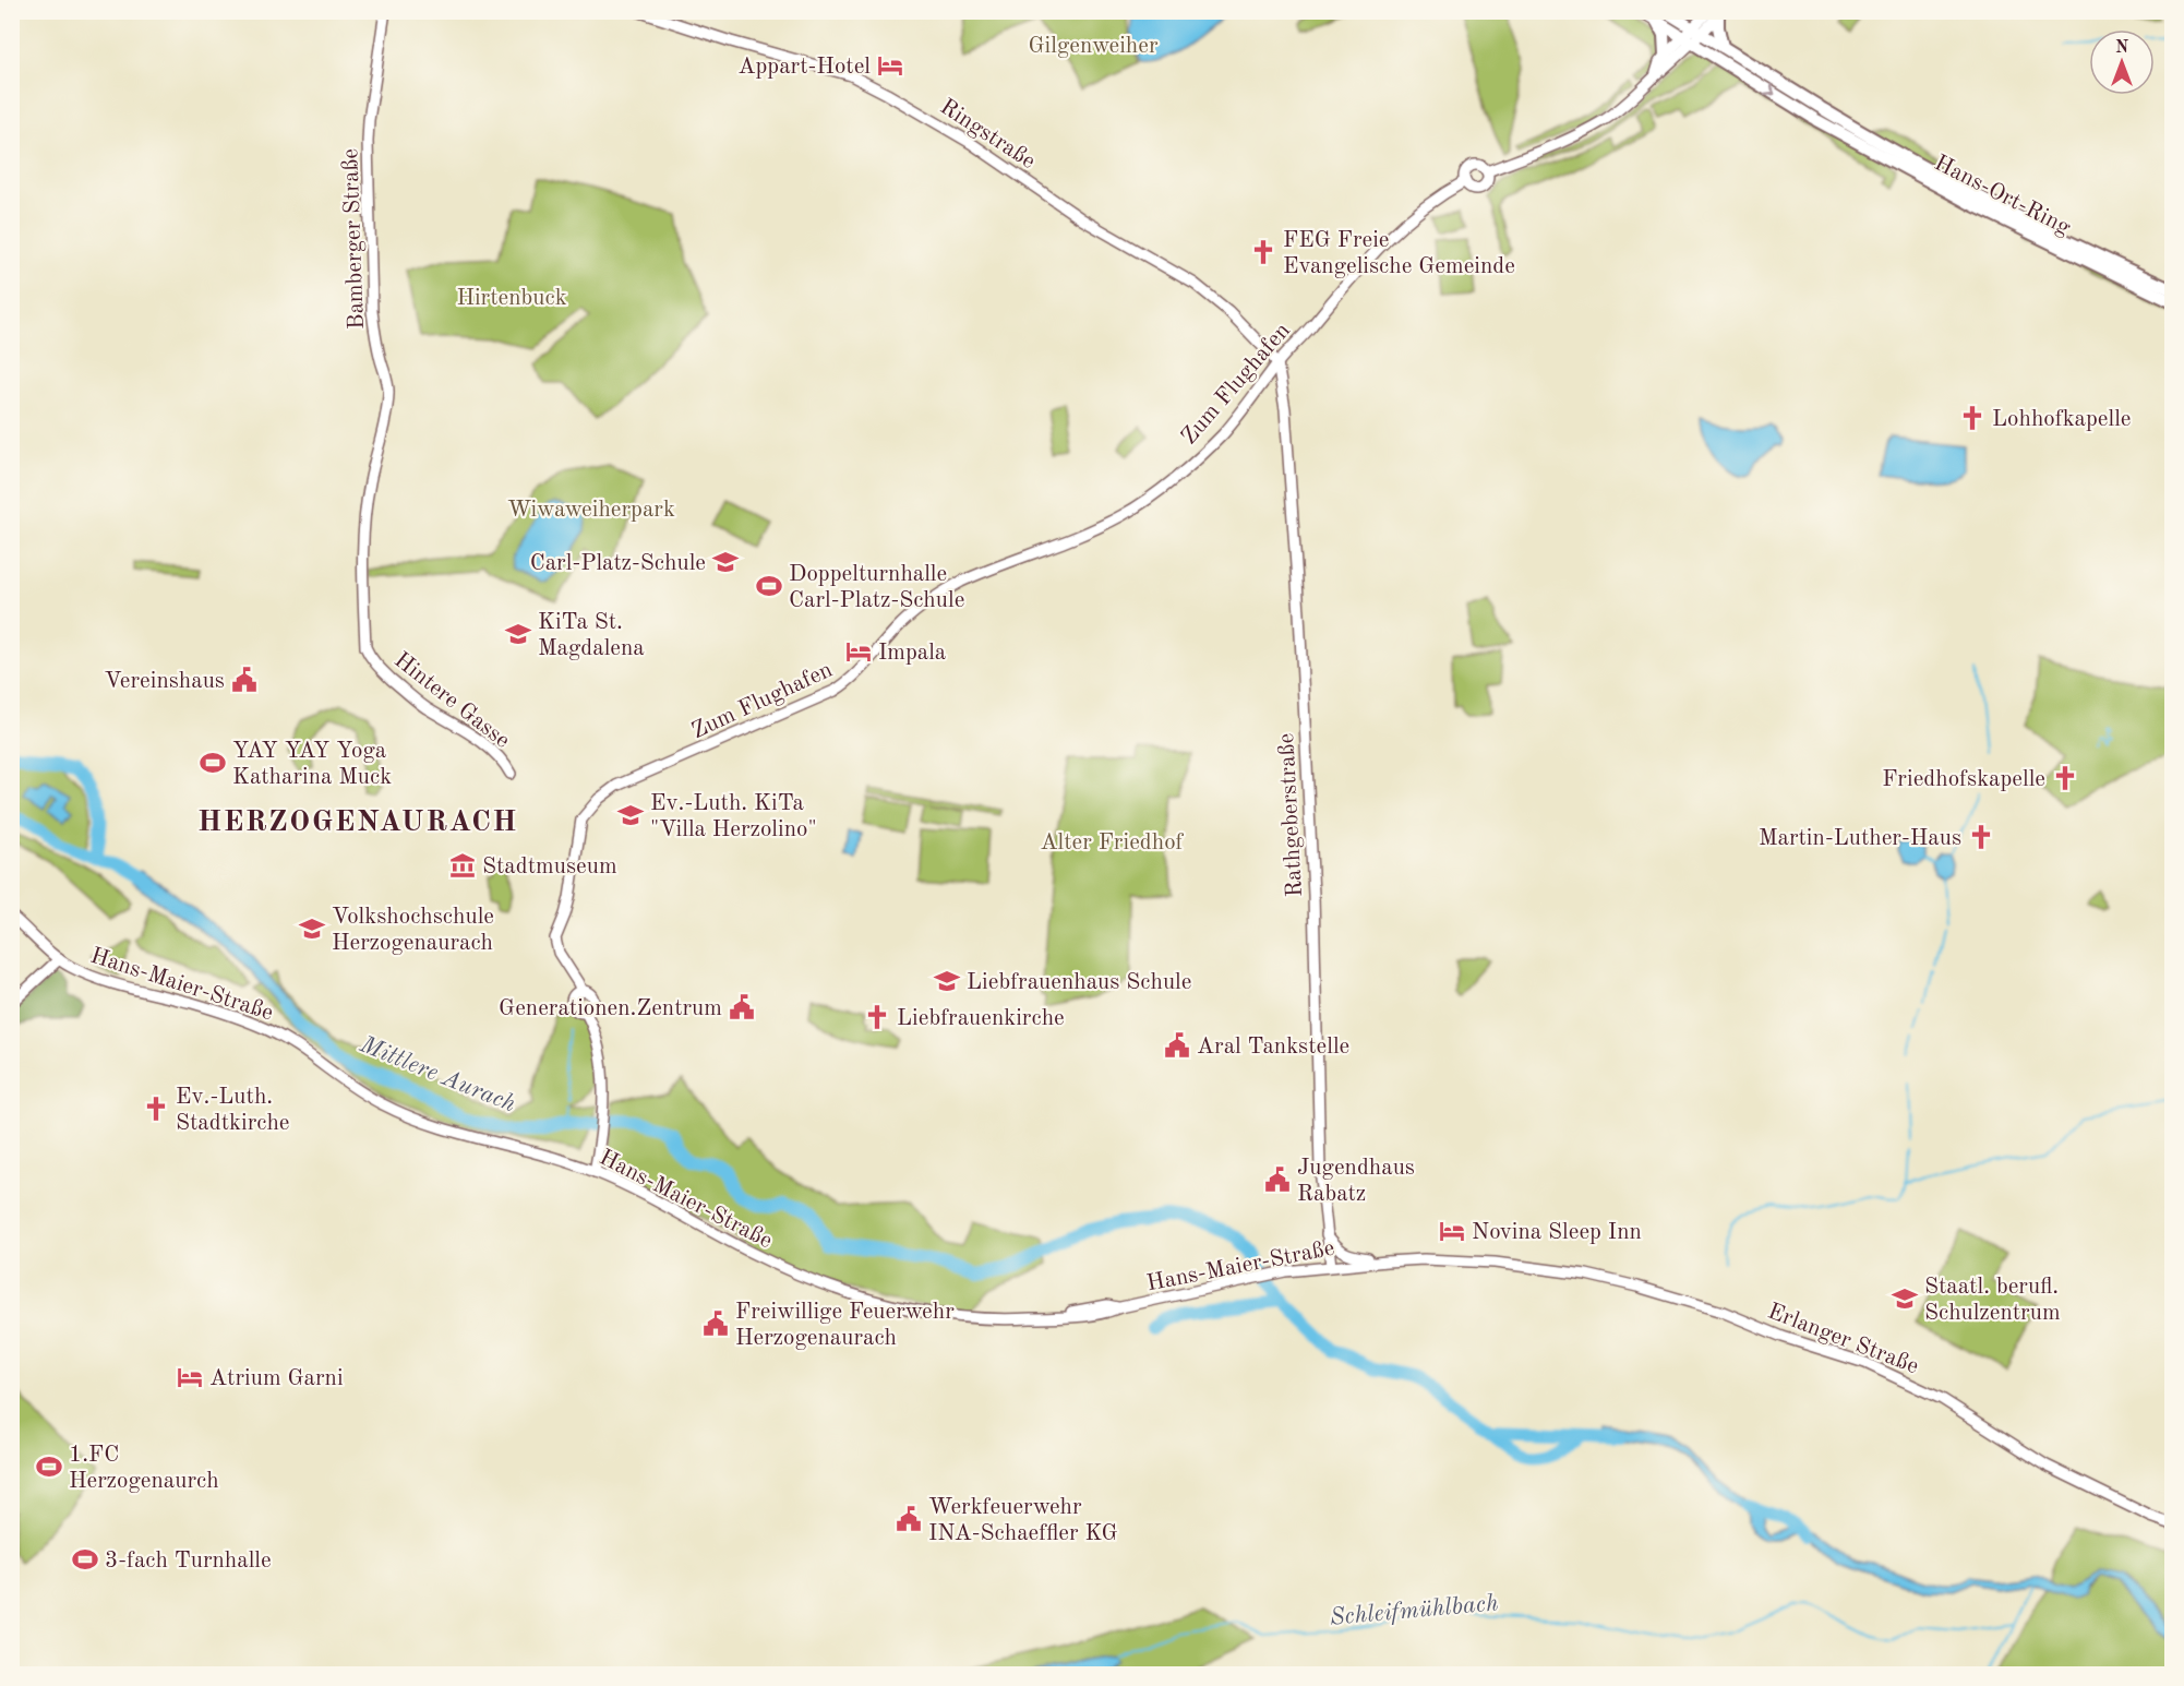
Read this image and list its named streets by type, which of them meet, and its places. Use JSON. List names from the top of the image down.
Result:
{
  "streets": {
    "main road": ["Hans-Ort-Ring"],
    "street": [
      "Ringstraße",
      "Bamberger Straße",
      "Zum Flughafen",
      "Hintere Gasse",
      "Rathgeberstraße",
      "Hans-Maier-Straße",
      "Erlanger Straße"
    ]
  },
  "crossings": [
    ["Ringstraße", "Zum Flughafen"],
    ["Ringstraße", "Rathgeberstraße"],
    ["Bamberger Straße", "Hintere Gasse"],
    ["Zum Flughafen", "Rathgeberstraße"],
    ["Rathgeberstraße", "Hans-Maier-Straße"],
    ["Hans-Maier-Straße", "Erlanger Straße"]
  ],
  "districts": ["HERZOGENAURACH"],
  "water": ["Mittlere Aurach", "Schleifmühlbach"],
  "parks": [
    "Gilgenweiher",
    "Hirtenbuck",
    "Wiwaweiherpark",
    "Alter Friedhof"
  ],
  "places": {
    "hotel": [
      "Appart-Hotel",
      "Impala",
      "Novina Sleep Inn",
      "Atrium Garni"
    ],
    "church": [
      "FEG Freie Evangelische Gemeinde",
      "Lohhofkapelle",
      "Friedhofskapelle",
      "Martin-Luther-Haus",
      "Liebfrauenkirche",
      "Ev.-Luth. Stadtkirche"
    ],
    "school or university": [
      "Carl-Platz-Schule",
      "KiTa St. Magdalena",
      "Ev.-Luth. KiTa \"Villa Herzolino\"",
      "Volkshochschule Herzogenaurach",
      "Liebfrauenhaus Schule",
      "Staatl. berufl. Schulzentrum"
    ],
    "sports": [
      "Doppelturnhalle Carl-Platz-Schule",
      "YAY YAY Yoga Katharina Muck",
      "1.FC Herzogenaurch",
      "3-fach Turnhalle"
    ],
    "public building": [
      "Vereinshaus",
      "Generationen.Zentrum",
      "Aral Tankstelle",
      "Jugendhaus Rabatz",
      "Freiwillige Feuerwehr Herzogenaurach",
      "Werkfeuerwehr INA-Schaeffler KG"
    ],
    "museum": ["Stadtmuseum"]
  },
  "north": "top"
}
